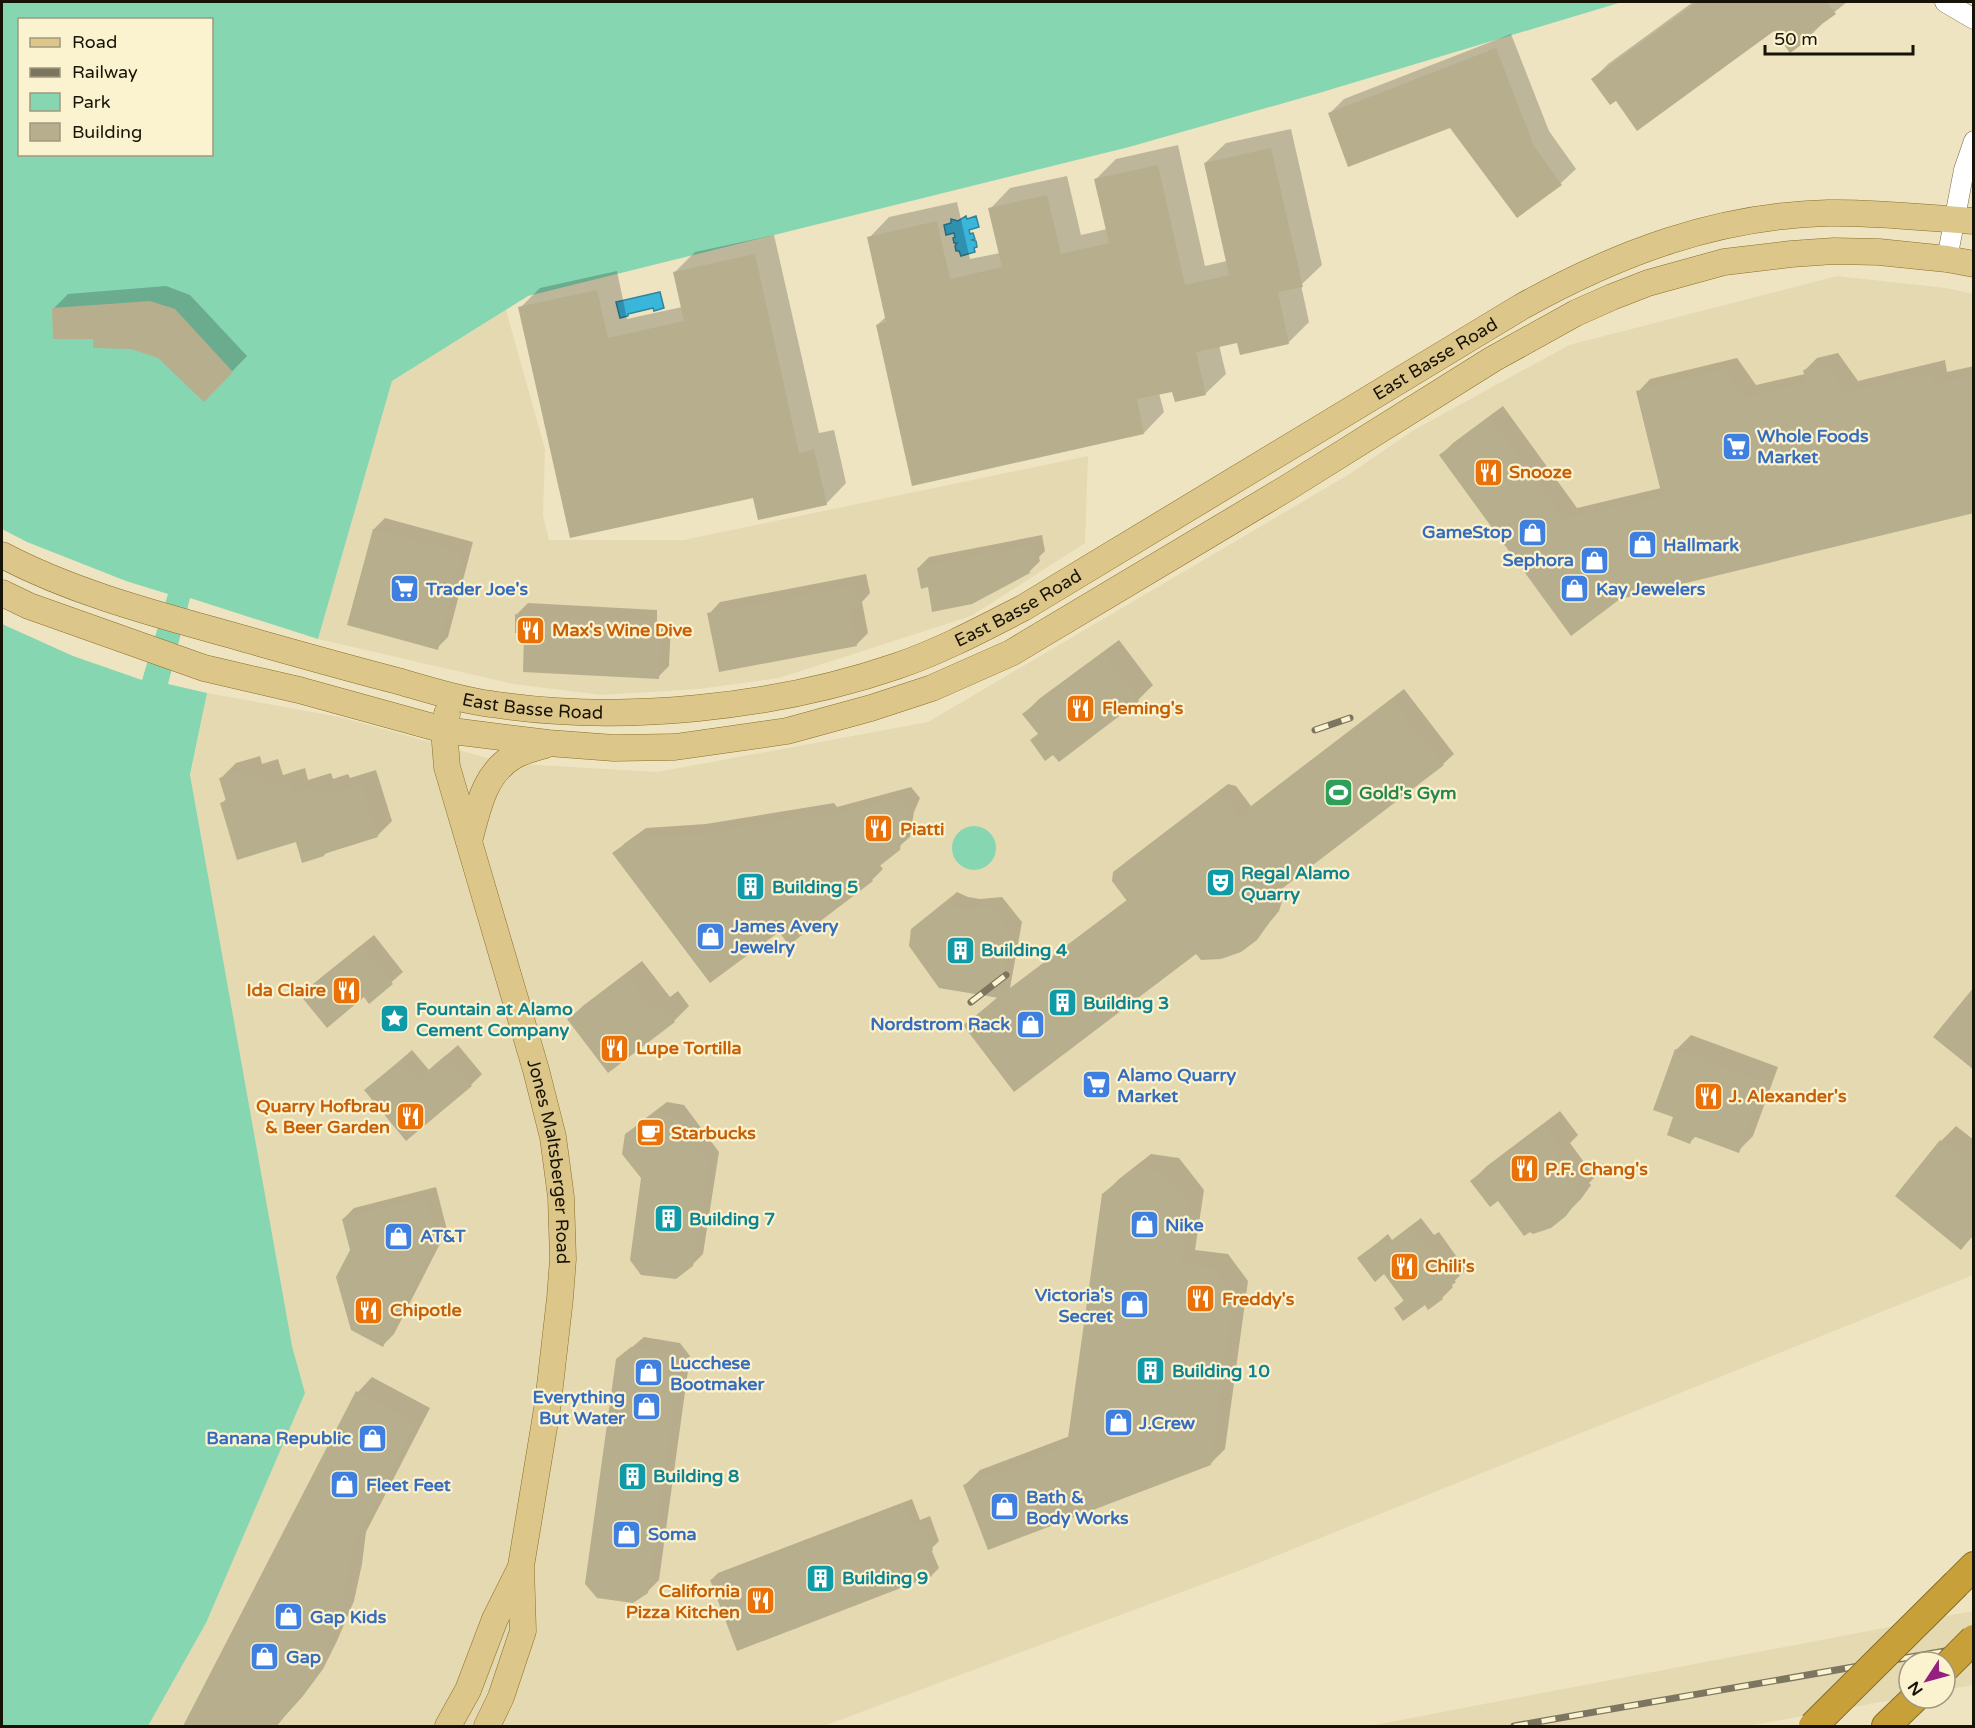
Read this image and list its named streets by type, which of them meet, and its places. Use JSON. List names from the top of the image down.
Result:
{
  "streets": {
    "main road": ["East Basse Road", "Jones Maltsberger Road"]
  },
  "crossings": [
    ["East Basse Road", "Jones Maltsberger Road"]
  ],
  "places": {
    "supermarket": ["Whole Foods Market", "Trader Joe's", "Alamo Quarry Market"],
    "restaurant": [
      "Snooze",
      "Max's Wine Dive",
      "Fleming's",
      "Piatti",
      "Ida Claire",
      "Lupe Tortilla",
      "J. Alexander's",
      "Quarry Hofbrau & Beer Garden",
      "P.F. Chang's",
      "Chili's",
      "Freddy's",
      "Chipotle",
      "California Pizza Kitchen"
    ],
    "shop": [
      "GameStop",
      "Hallmark",
      "Sephora",
      "Kay Jewelers",
      "James Avery Jewelry",
      "Nordstrom Rack",
      "Nike",
      "AT&T",
      "Victoria's Secret",
      "Lucchese Bootmaker",
      "Everything But Water",
      "J.Crew",
      "Banana Republic",
      "Fleet Feet",
      "Bath & Body Works",
      "Soma",
      "Gap Kids",
      "Gap"
    ],
    "sports": ["Gold's Gym"],
    "theatre": ["Regal Alamo Quarry"],
    "building": [
      "Building 5",
      "Building 4",
      "Building 3",
      "Building 7",
      "Building 10",
      "Building 8",
      "Building 9"
    ],
    "place": ["Fountain at Alamo Cement Company"],
    "cafe": ["Starbucks"]
  },
  "legend": [
    "Road",
    "Railway",
    "Park",
    "Building"
  ],
  "scale_bar": "50 m",
  "north": "bottom left"
}
